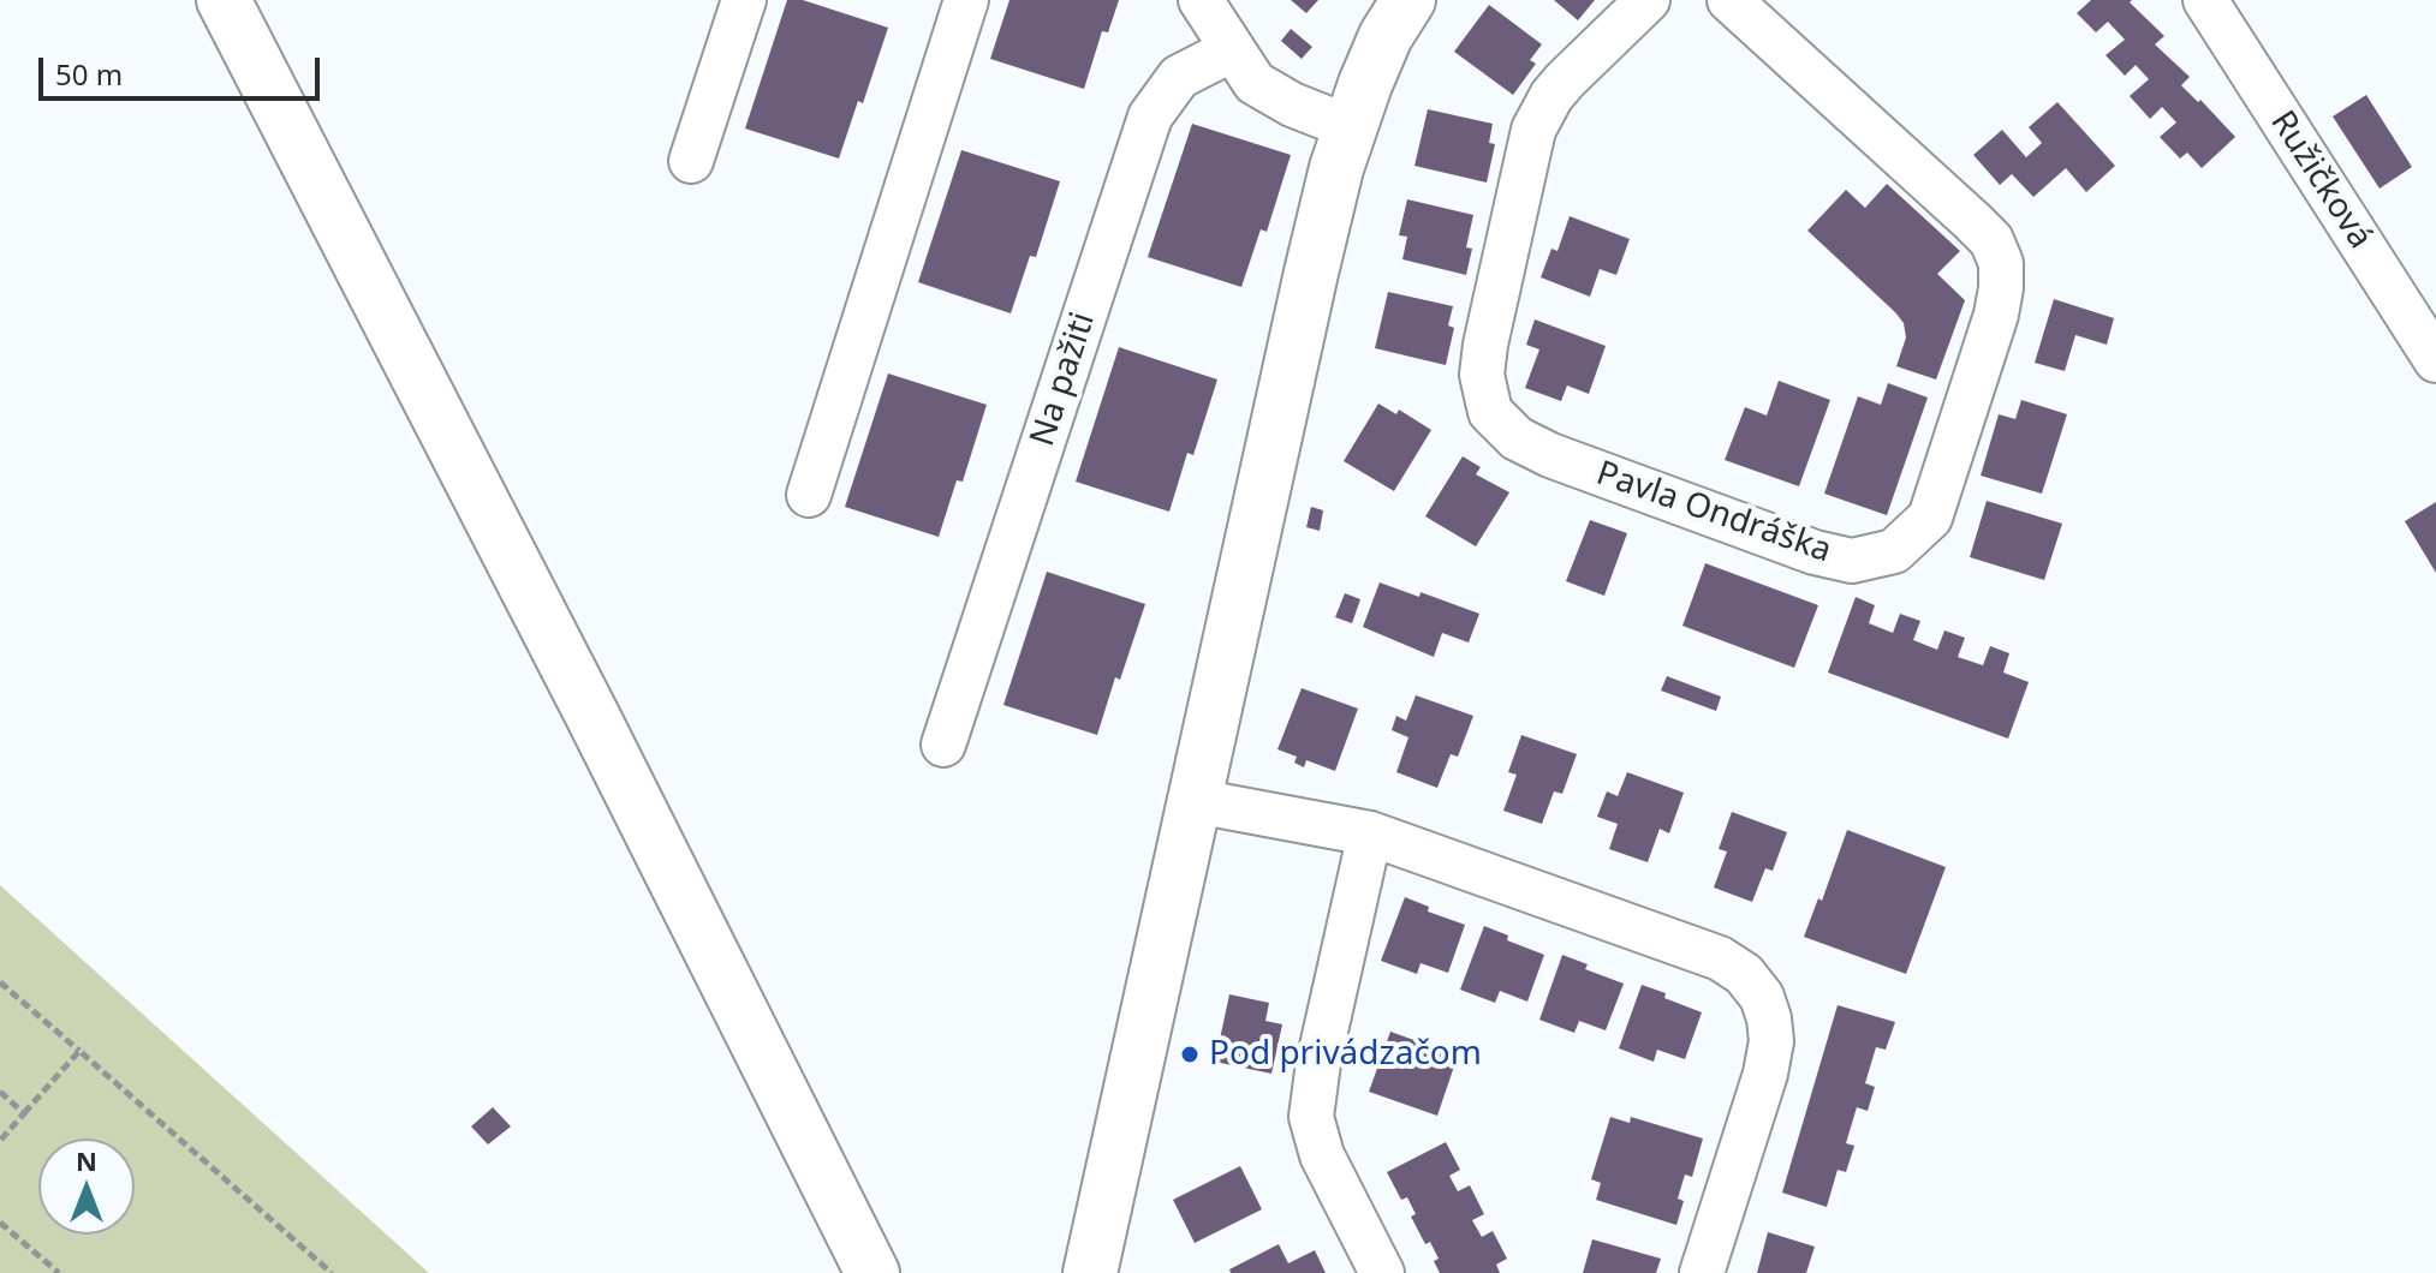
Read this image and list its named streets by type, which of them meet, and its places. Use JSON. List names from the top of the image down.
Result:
{
  "streets": {
    "street": ["Ružičková", "Na pažiti", "Pavla Ondráška"]
  },
  "places": ["Pod privádzačom"],
  "scale_bar": "50 m",
  "north": "top"
}
